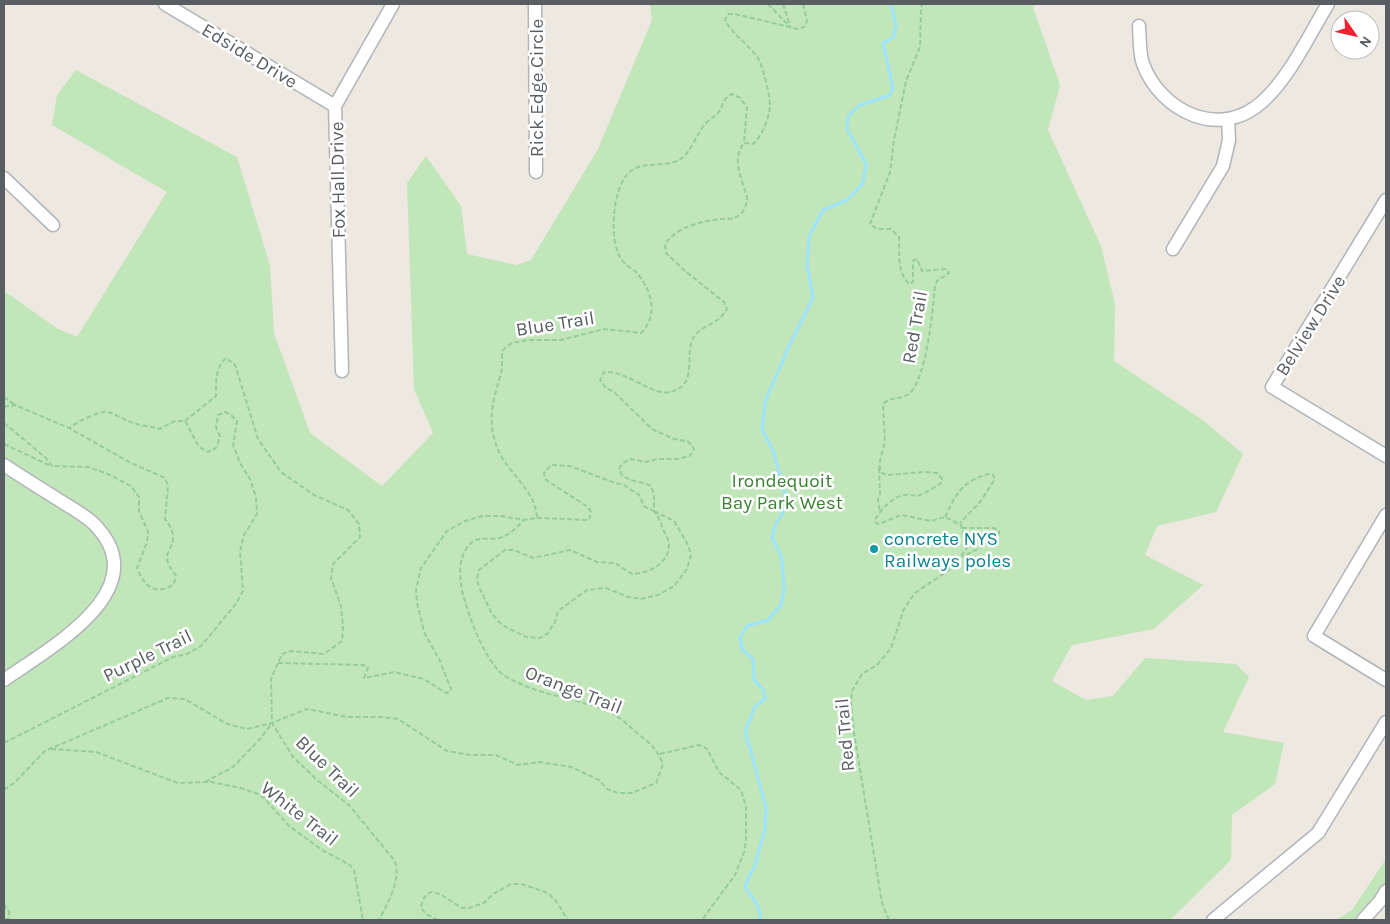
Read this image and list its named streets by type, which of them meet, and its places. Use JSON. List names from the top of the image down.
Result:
{
  "streets": {
    "street": [
      "Edside Drive",
      "Rick Edge Circle",
      "Fox Hall Drive",
      "Belview Drive"
    ],
    "path": [
      "Blue Trail",
      "Red Trail",
      "Purple Trail",
      "Orange Trail",
      "White Trail"
    ]
  },
  "crossings": [
    ["Edside Drive", "Fox Hall Drive"],
    ["Blue Trail", "White Trail"]
  ],
  "parks": ["Irondequoit Bay Park West"],
  "places": ["concrete NYS Railways poles"],
  "north": "bottom right"
}
